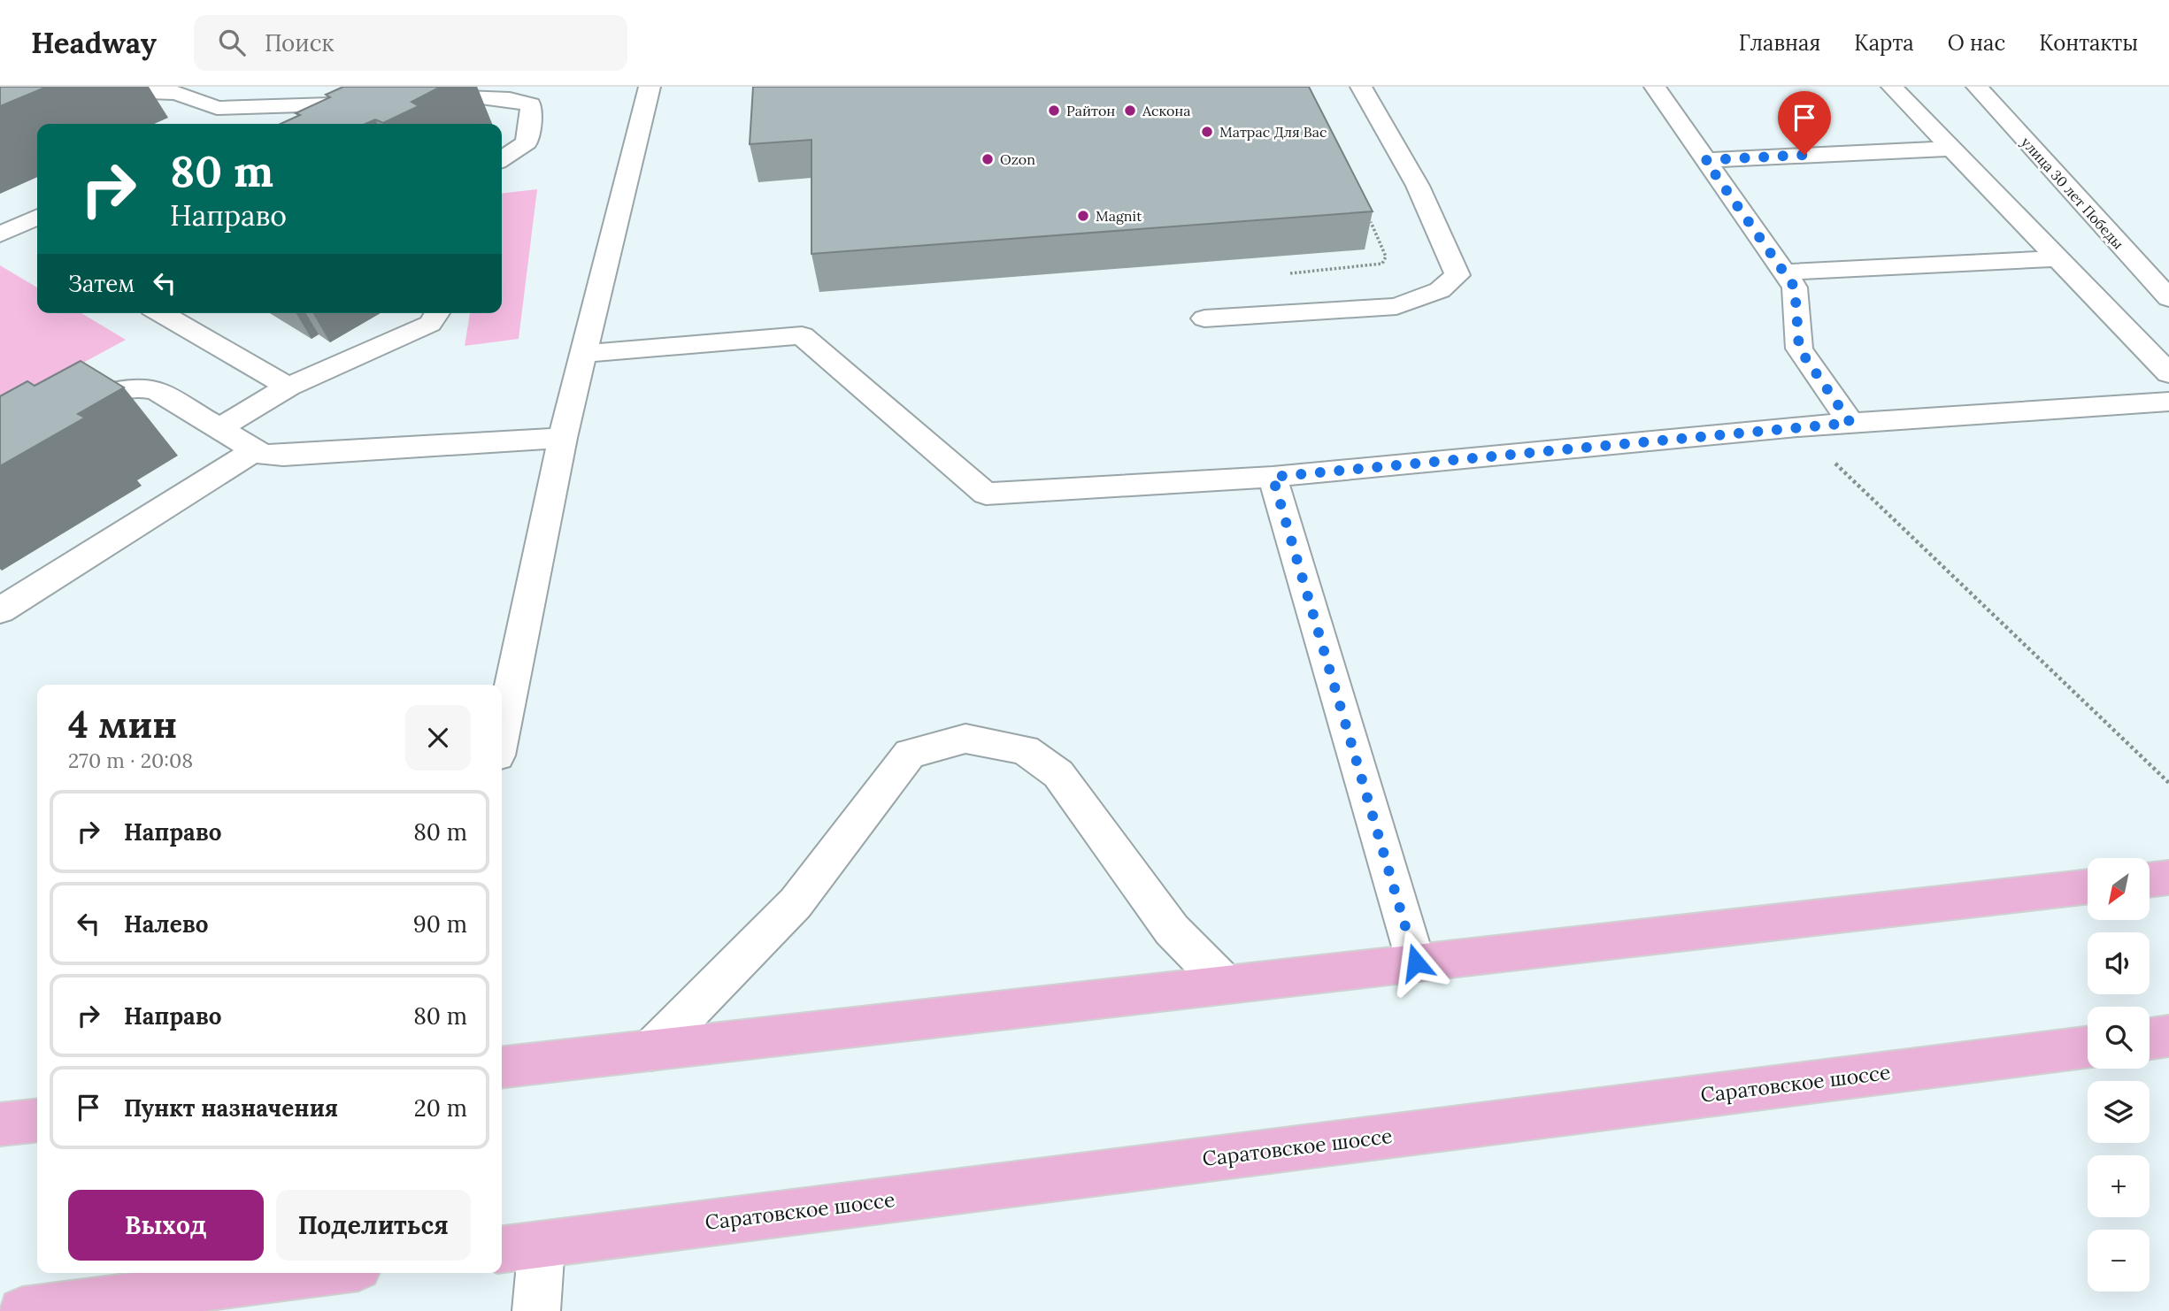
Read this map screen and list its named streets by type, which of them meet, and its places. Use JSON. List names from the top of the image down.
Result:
{
  "streets": {
    "main road": ["Саратовское шоссе"],
    "street": ["улица 30 лет Победы"]
  },
  "places": [
    "Райтон",
    "Аскона",
    "Матрас Для Вас",
    "Ozon",
    "Magnit"
  ],
  "north": "bottom left",
  "page": {
    "header": "Headway",
    "search": "Поиск",
    "nav": [
      "Главная",
      "Карта",
      "О нас",
      "Контакты"
    ],
    "turn": ["80 m", "Направо"],
    "then": "Затем",
    "heading": ["4 мин", "270 m · 20:08"],
    "list": [
      {
        "name": "Направо",
        "value": "80 m"
      },
      {
        "name": "Налево",
        "value": "90 m"
      },
      {
        "name": "Направо",
        "value": "80 m"
      },
      {
        "name": "Пункт назначения",
        "value": "20 m"
      }
    ],
    "map_buttons": ["+", "−"],
    "buttons": ["Выход", "Поделиться"]
  }
}
